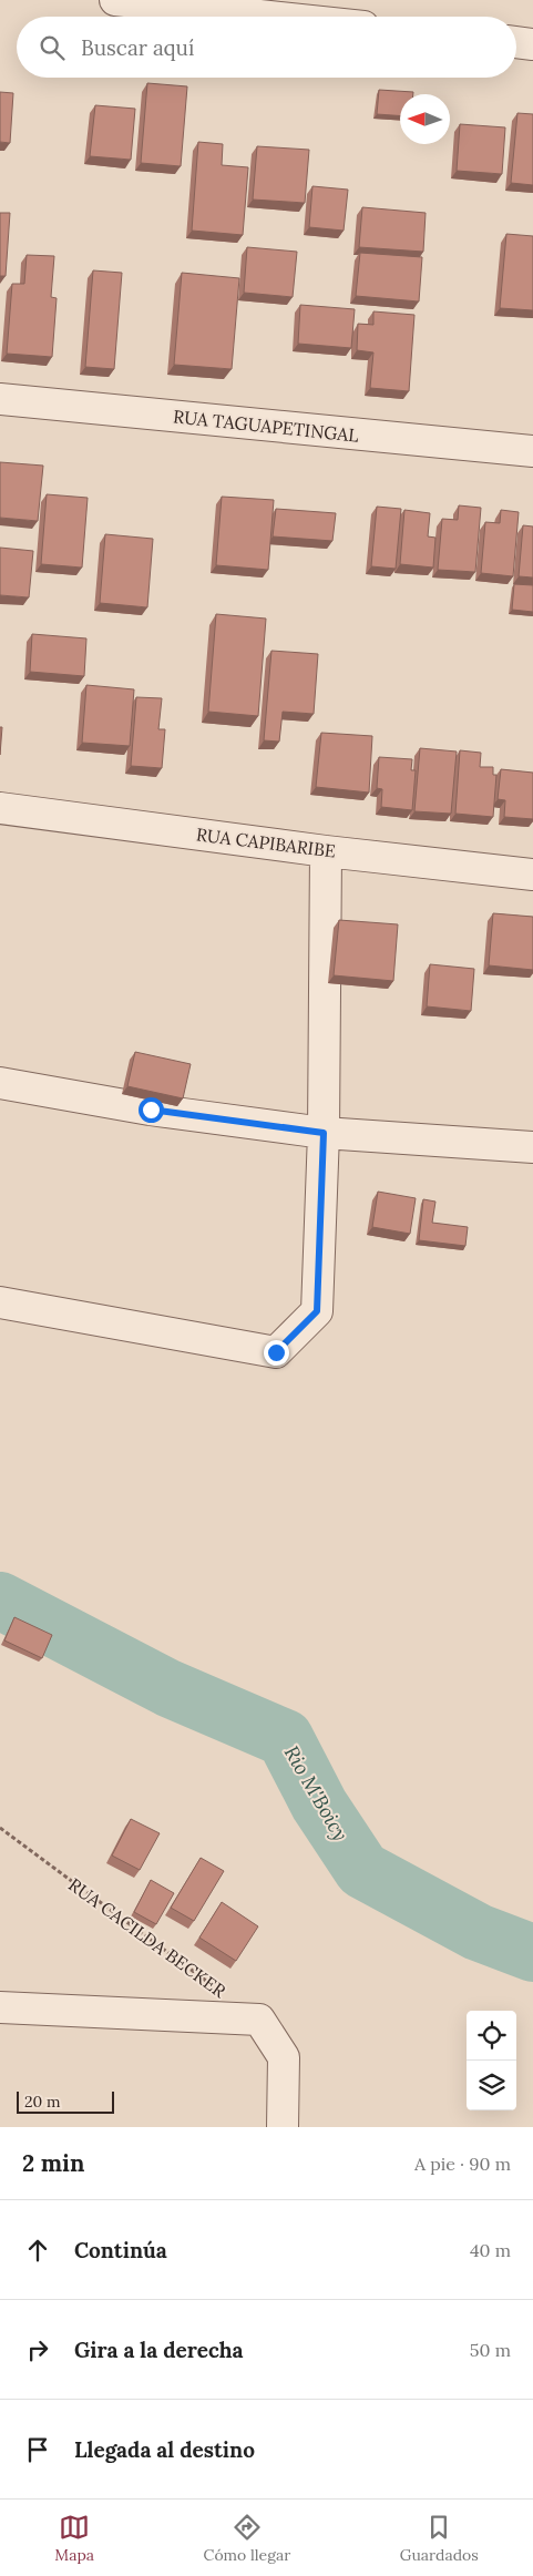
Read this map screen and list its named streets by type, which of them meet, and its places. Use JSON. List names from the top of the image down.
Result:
{
  "streets": {
    "street": ["RUA TAGUAPETINGAL", "RUA CAPIBARIBE"],
    "path": ["RUA CACILDA BECKER"]
  },
  "water": ["Rio M'Boicy"],
  "scale_bar": "20 m",
  "north": "left",
  "page": {
    "search": "Buscar aquí",
    "scale": "20 m",
    "heading": ["2 min", "A pie · 90 m"],
    "list": [
      ["Continúa", "40 m"],
      ["Gira a la derecha", "50 m"],
      "Llegada al destino"
    ],
    "nav": ["Mapa", "Cómo llegar", "Guardados"]
  }
}
